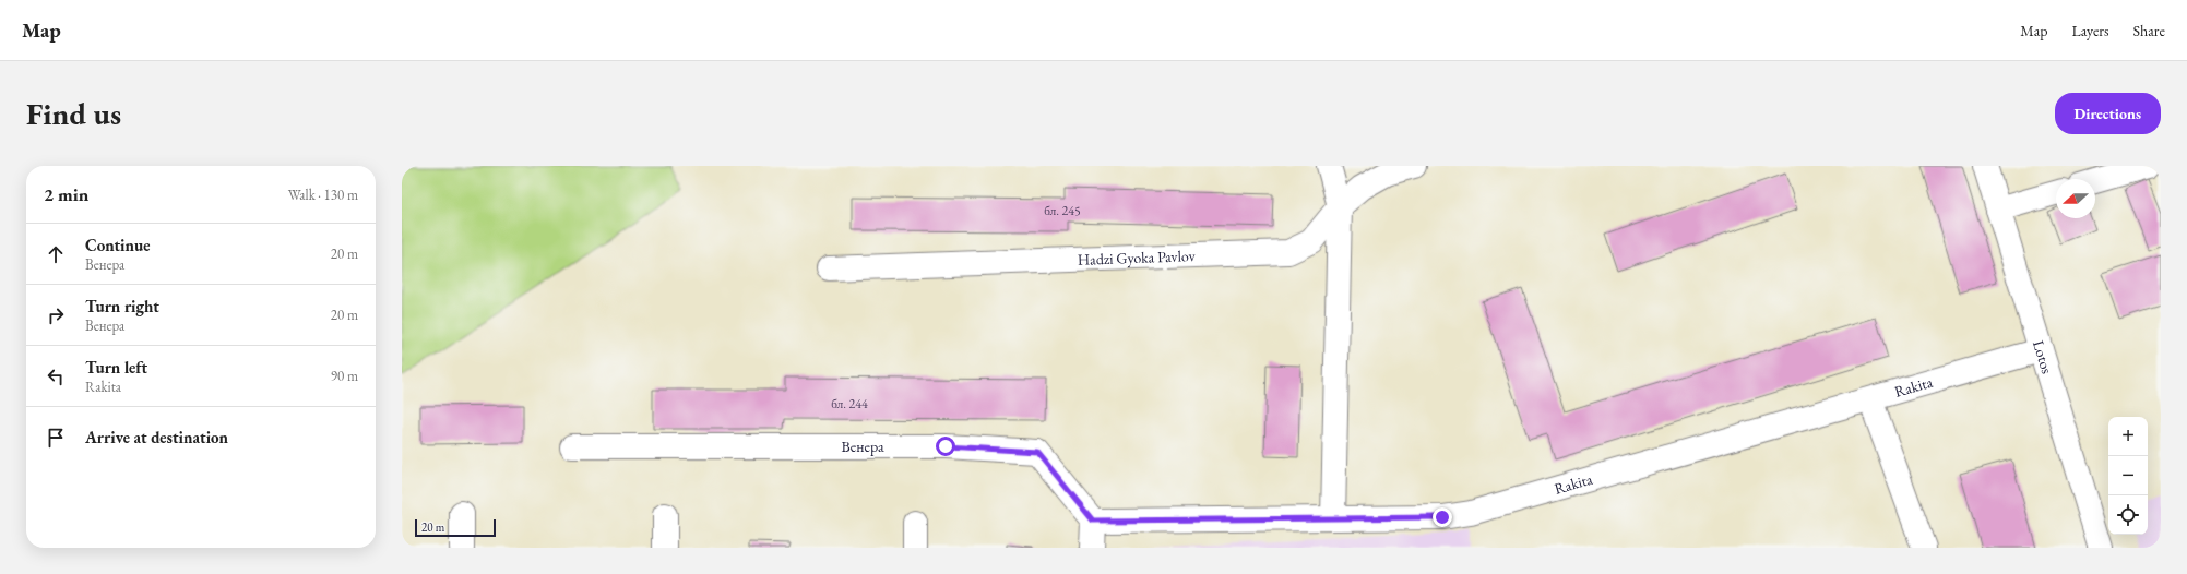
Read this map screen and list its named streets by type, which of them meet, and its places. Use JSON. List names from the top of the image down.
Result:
{
  "streets": {
    "street": [
      "Hadzi Gyoka Pavlov",
      "Lotos",
      "Rakita",
      "Венера"
    ]
  },
  "crossings": [
    ["Lotos", "Rakita"],
    ["Rakita", "Венера"]
  ],
  "house_numbers": ["бл. 245", "бл. 244"],
  "scale_bar": "20 m",
  "north": "left",
  "page": {
    "header": "Map",
    "nav": ["Map", "Layers", "Share"],
    "buttons": "Directions",
    "title": "Find us",
    "heading": ["2 min", "Walk · 130 m"],
    "list": [
      ["Continue", "Венера", "20 m"],
      ["Turn right", "Венера", "20 m"],
      ["Turn left", "Rakita", "90 m"],
      "Arrive at destination"
    ],
    "map_buttons": ["+", "−"],
    "scale": "20 m"
  }
}
